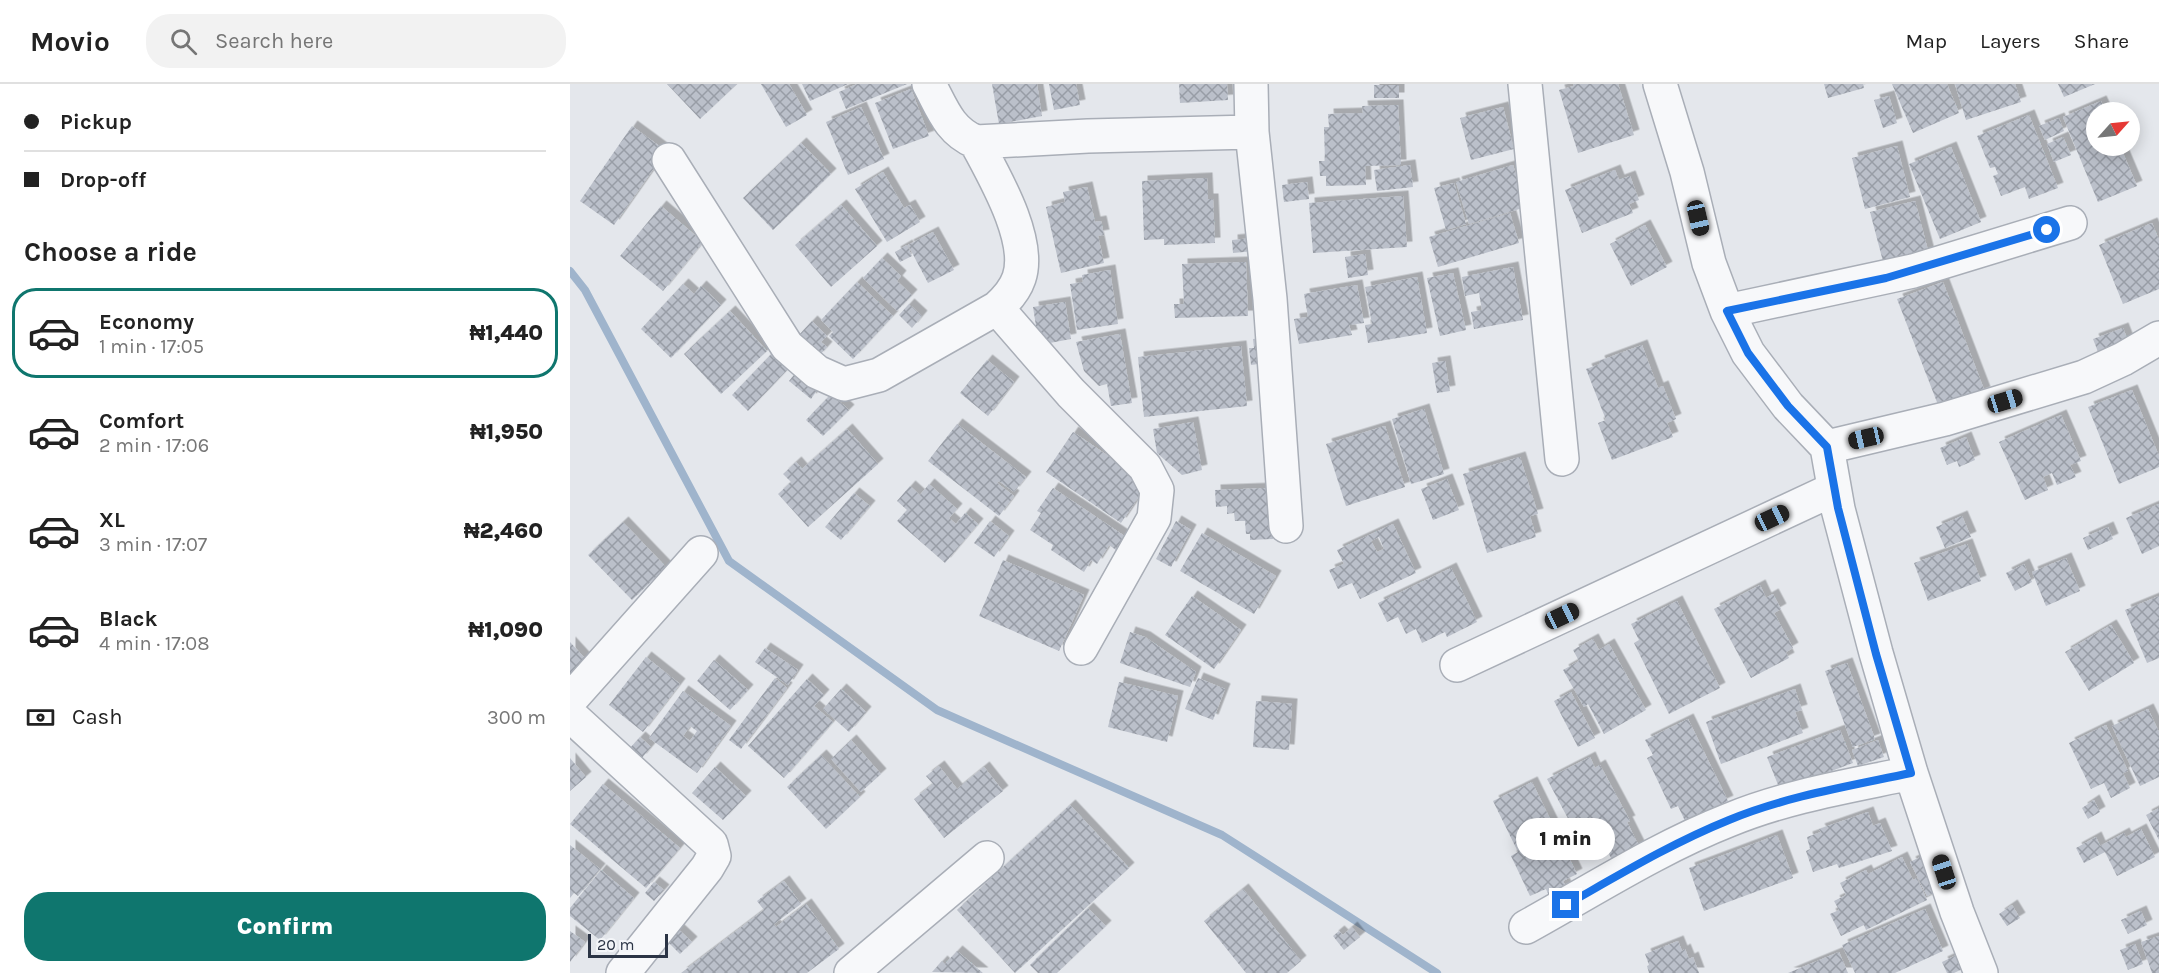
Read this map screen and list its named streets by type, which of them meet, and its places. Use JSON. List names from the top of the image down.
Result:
{
  "scale_bar": "20 m",
  "north": "top right",
  "page": {
    "header": "Movio",
    "search": "Search here",
    "nav": ["Map", "Layers", "Share"],
    "banner": ["Pickup", "Drop-off"],
    "heading": "Choose a ride",
    "list": [
      {
        "name": "Economy",
        "note": "1 min · 17:05",
        "value": "₦1,440"
      },
      {
        "name": "Comfort",
        "note": "2 min · 17:06",
        "value": "₦1,950"
      },
      {
        "name": "XL",
        "note": "3 min · 17:07",
        "value": "₦2,460"
      },
      {
        "name": "Black",
        "note": "4 min · 17:08",
        "value": "₦1,090"
      }
    ],
    "pay": ["Cash", "300 m"],
    "bubble": "1 min",
    "buttons": "Confirm",
    "scale": "20 m"
  }
}
